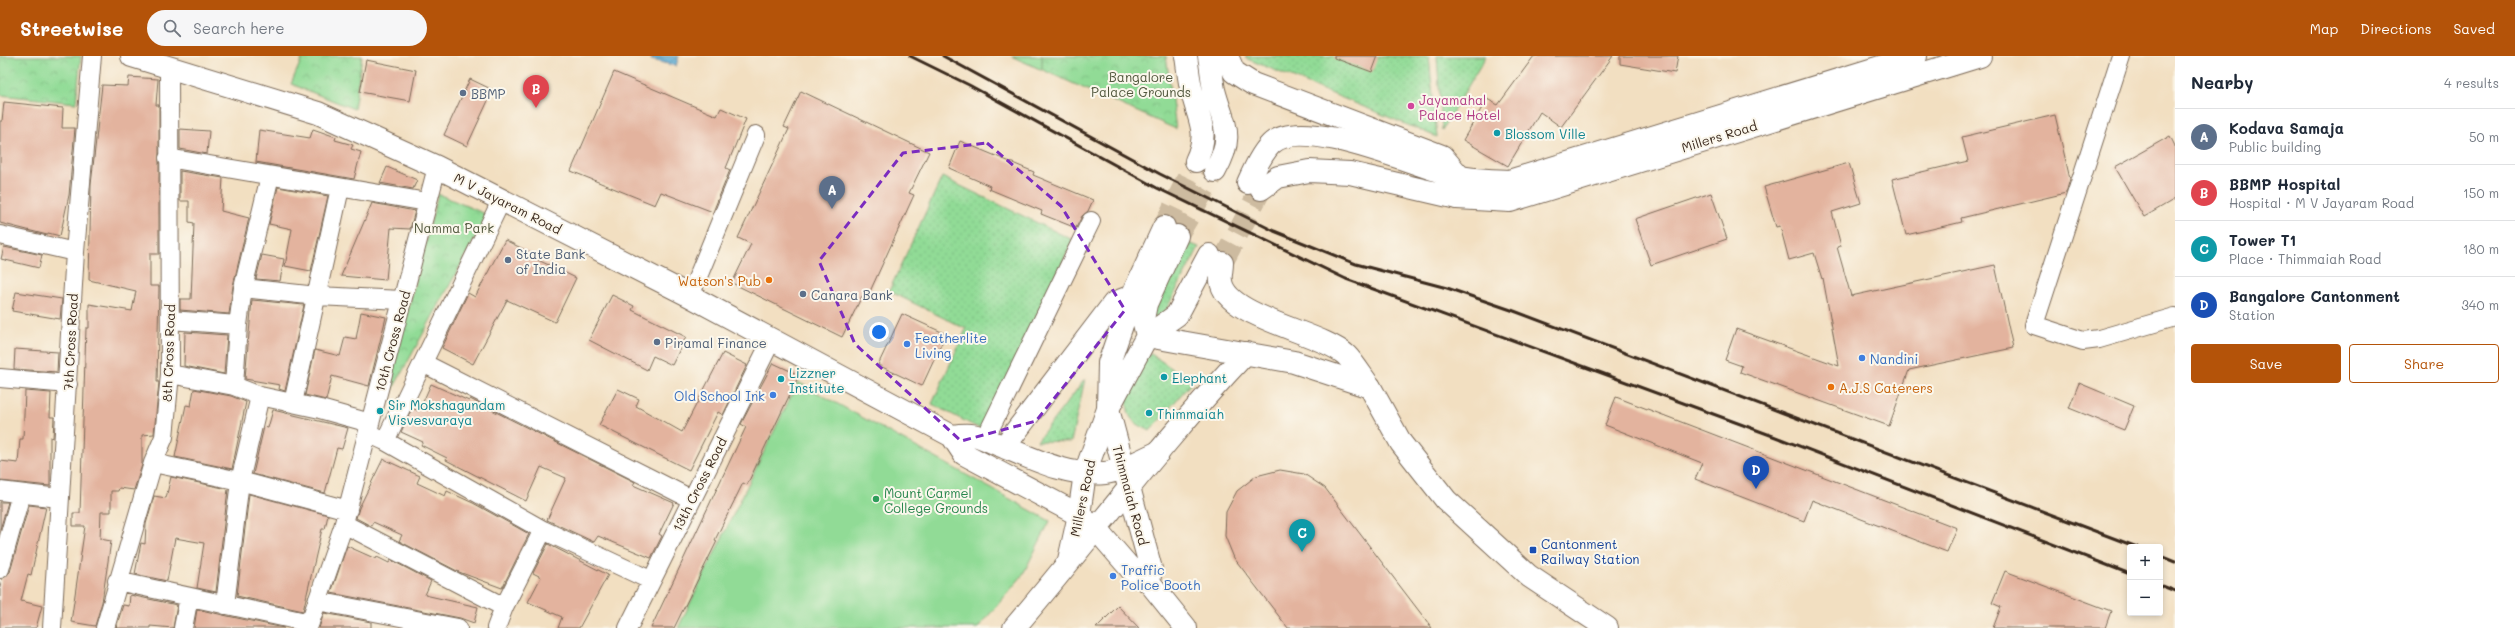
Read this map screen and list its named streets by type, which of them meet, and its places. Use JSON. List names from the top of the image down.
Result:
{
  "streets": {
    "street": [
      "Millers Road",
      "M V Jayaram Road",
      "10th Cross Road",
      "7th Cross Road",
      "8th Cross Road",
      "13th Cross Road",
      "Thimmaiah Road"
    ]
  },
  "crossings": [
    ["Millers Road", "M V Jayaram Road"],
    ["Millers Road", "Thimmaiah Road"],
    ["M V Jayaram Road", "10th Cross Road"],
    ["M V Jayaram Road", "8th Cross Road"],
    ["M V Jayaram Road", "13th Cross Road"],
    ["M V Jayaram Road", "Thimmaiah Road"]
  ],
  "parks": ["Bangalore Palace Grounds", "Namma Park"],
  "places": {
    "other": [
      "BBMP",
      "Jayamahal Palace Hotel",
      "Blossom Ville",
      "State Bank of India",
      "Watson's Pub",
      "Canara Bank",
      "Piramal Finance",
      "Featherlite Living",
      "Nandini",
      "Elephant",
      "Lizzner Institute",
      "A.J.S Caterers",
      "Old School Ink",
      "Sir Mokshagundam Visvesvaraya",
      "Thimmaiah",
      "Mount Carmel College Grounds",
      "Traffic Police Booth"
    ],
    "transit": ["Cantonment Railway Station"]
  },
  "page": {
    "header": "Streetwise",
    "search": "Search here",
    "nav": ["Map", "Directions", "Saved"],
    "heading": ["Nearby", "4 results"],
    "pins": [
      "B",
      "A",
      "D",
      "C"
    ],
    "list": [
      {
        "mark": "A",
        "name": "Kodava Samaja",
        "note": "Public building",
        "value": "50 m"
      },
      {
        "mark": "B",
        "name": "BBMP Hospital",
        "note": "Hospital · M V Jayaram Road",
        "value": "150 m"
      },
      {
        "mark": "C",
        "name": "Tower T1",
        "note": "Place · Thimmaiah Road",
        "value": "180 m"
      },
      {
        "mark": "D",
        "name": "Bangalore Cantonment",
        "note": "Station",
        "value": "340 m"
      }
    ],
    "buttons": ["Save", "Share"],
    "map_buttons": ["+", "−"]
  }
}
